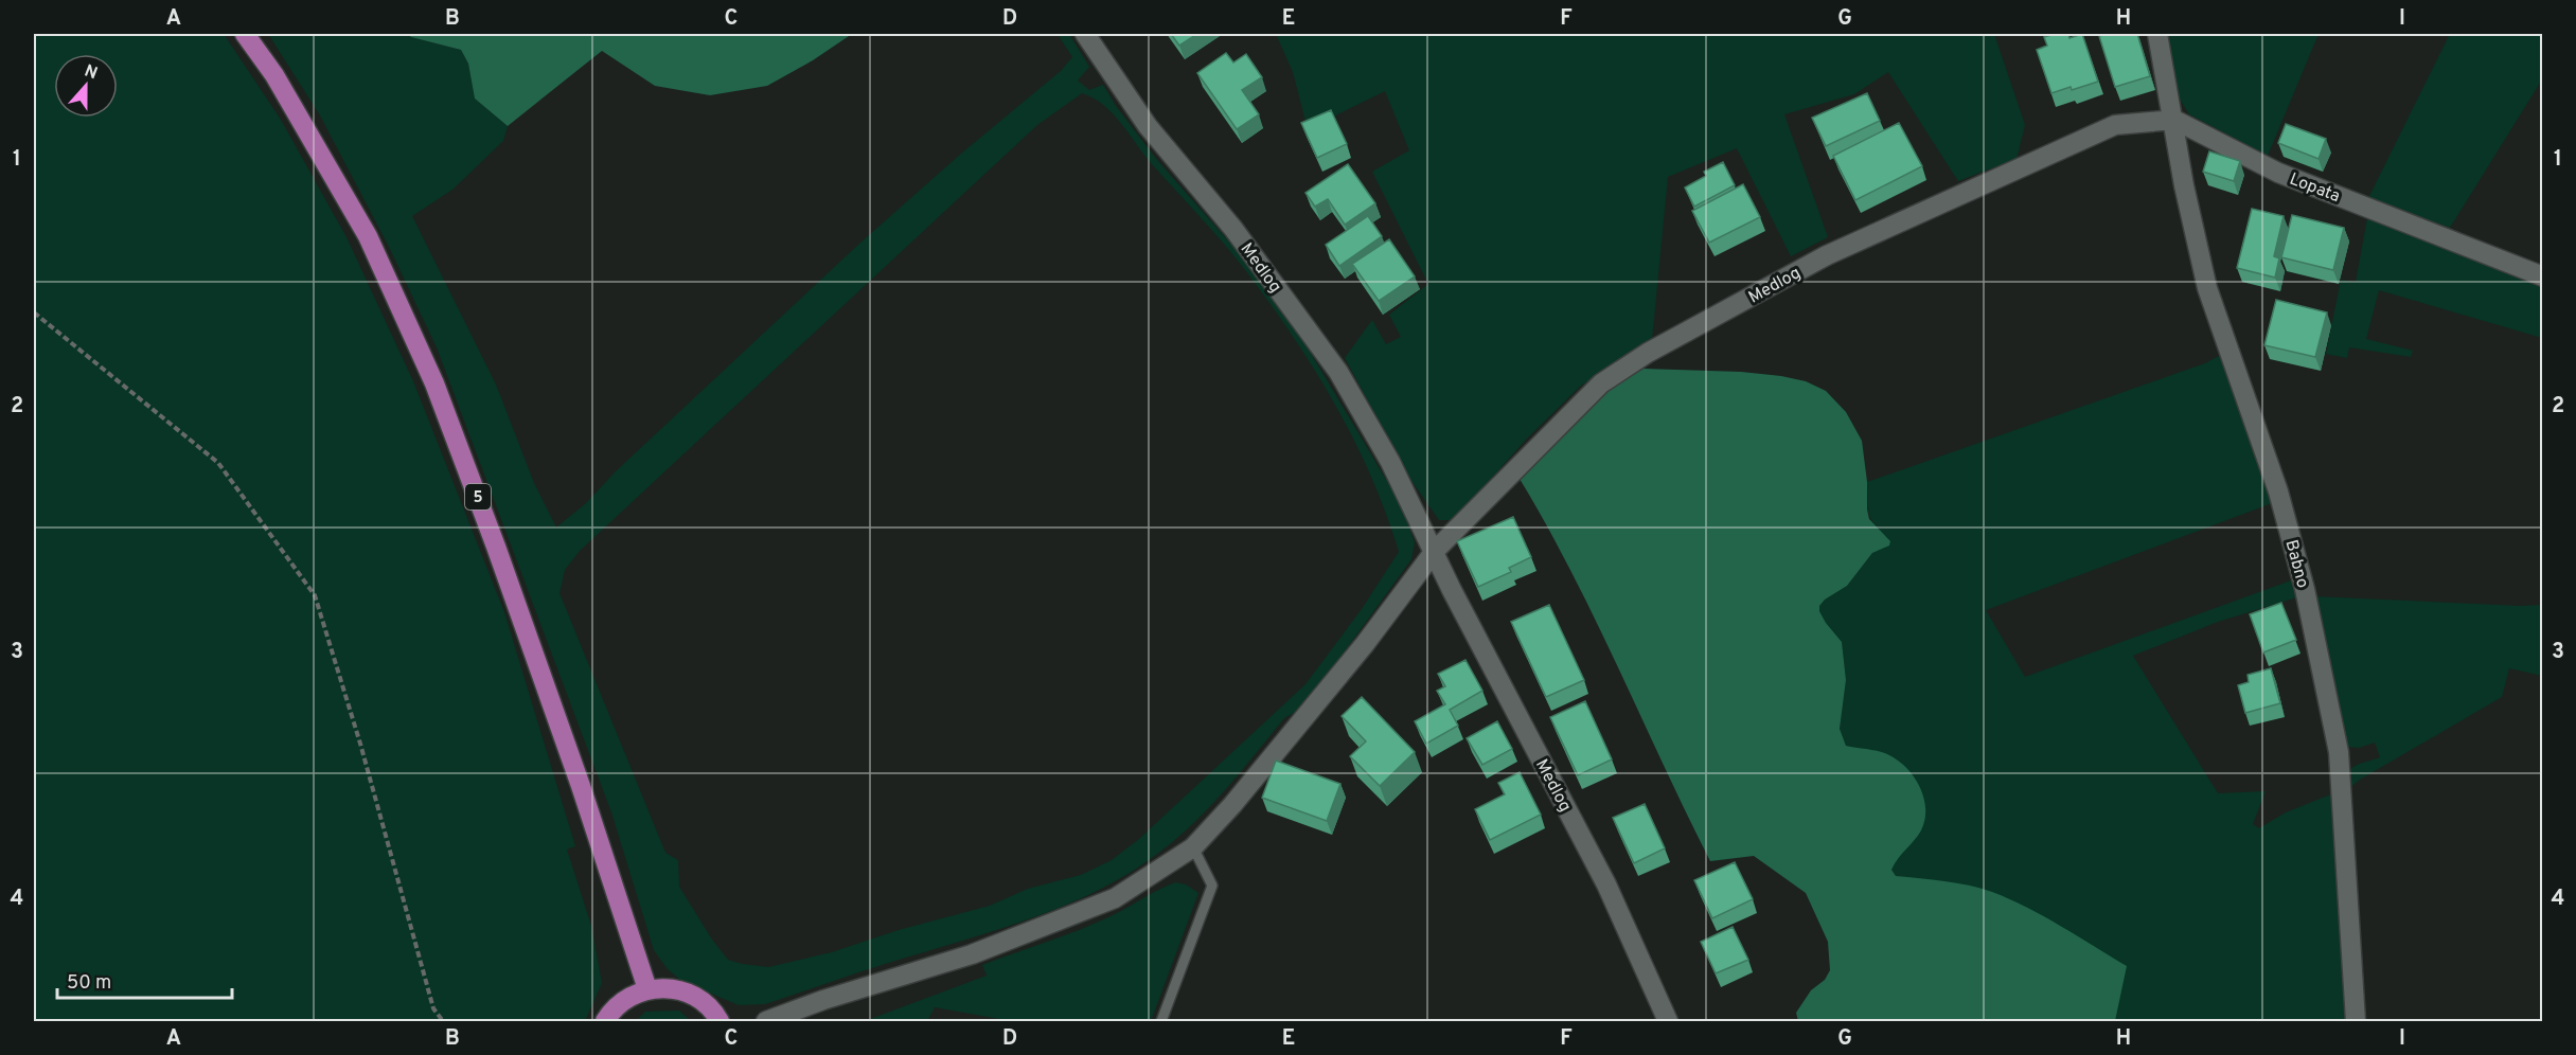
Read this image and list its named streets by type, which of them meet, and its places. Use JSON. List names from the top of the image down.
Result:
{
  "streets": {
    "main road": ["5"],
    "street": ["Lopata", "Medlog", "Babno"]
  },
  "crossings": [
    ["Lopata", "Medlog"],
    ["Lopata", "Babno"],
    ["Medlog", "Babno"]
  ],
  "scale_bar": "50 m",
  "north": "top",
  "grid": {
    "columns": [
      "A",
      "B",
      "C",
      "D",
      "E",
      "F",
      "G",
      "H",
      "I"
    ],
    "rows": [
      "1",
      "2",
      "3",
      "4"
    ]
  }
}
